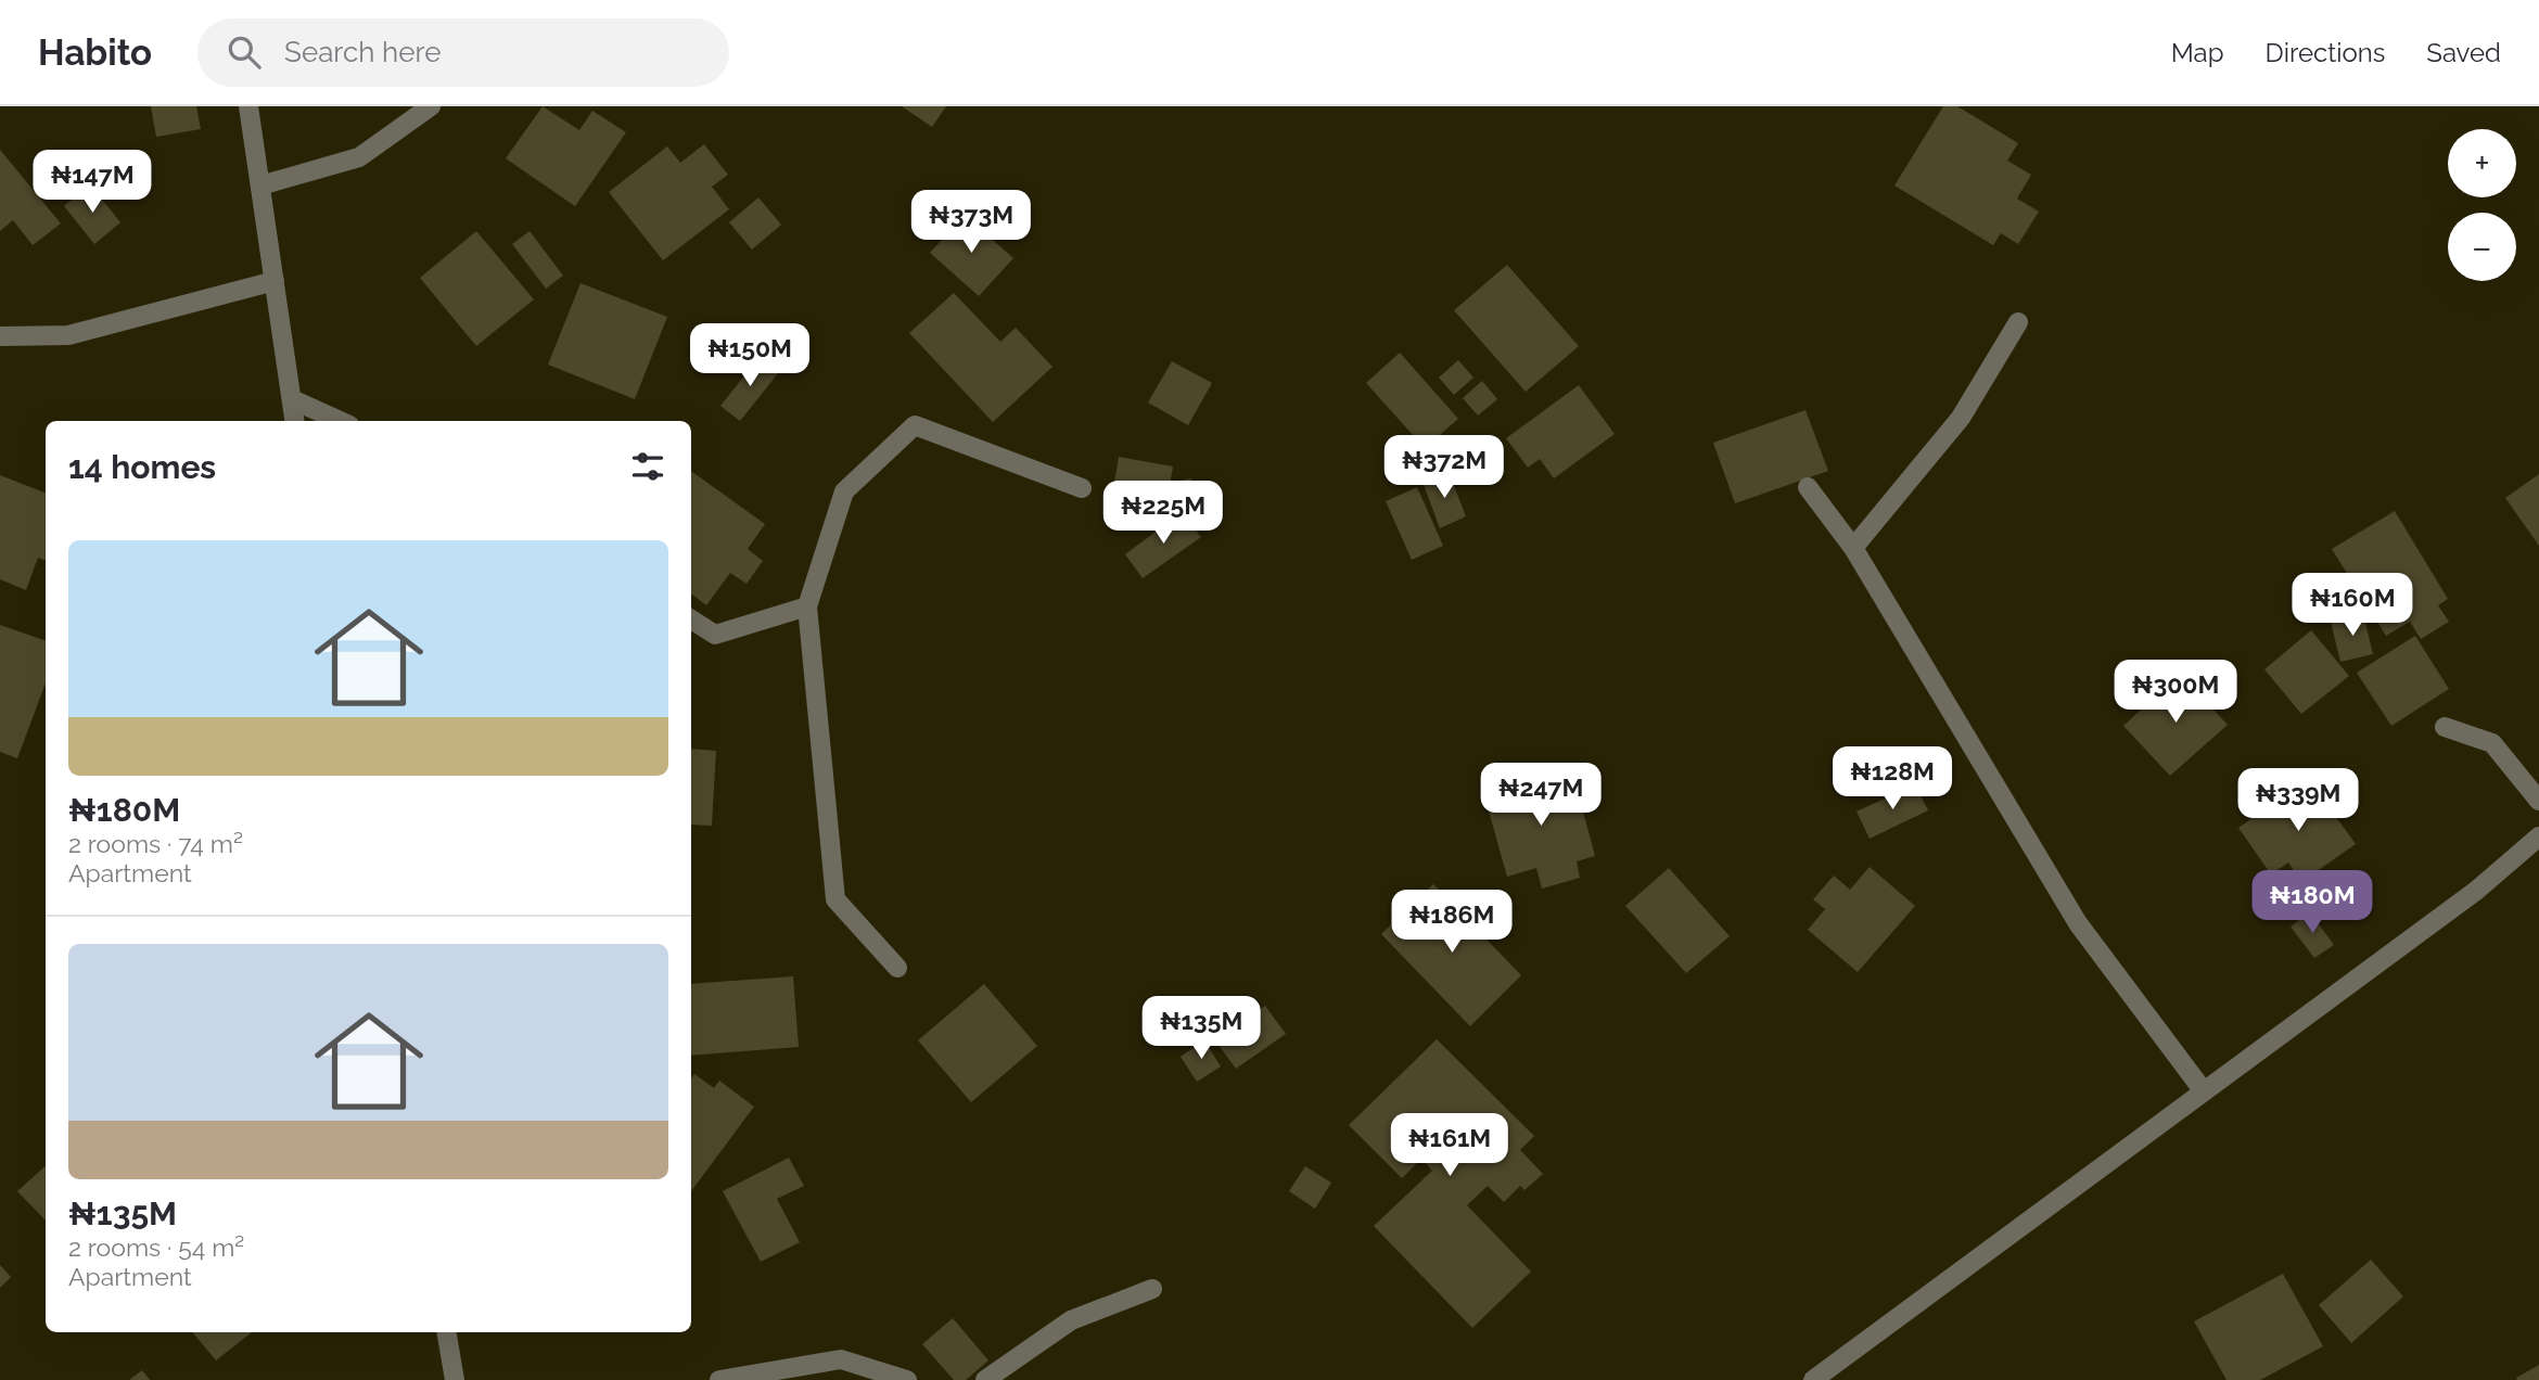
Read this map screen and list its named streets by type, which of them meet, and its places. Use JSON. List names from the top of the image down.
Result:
{
  "page": {
    "header": "Habito",
    "search": "Search here",
    "nav": ["Map", "Directions", "Saved"],
    "map_buttons": ["+", "−"],
    "price": [
      "₦147M",
      "₦373M",
      "₦150M",
      "₦372M",
      "₦225M",
      "₦160M",
      "₦300M",
      "₦128M",
      "₦247M",
      "₦339M",
      "₦180M",
      "₦186M",
      "₦135M",
      "₦161M"
    ],
    "heading": "14 homes",
    "list": [
      {
        "name": "₦180M",
        "note": "2 rooms · 74 m² · Apartment"
      },
      {
        "name": "₦135M",
        "note": "2 rooms · 54 m² · Apartment"
      }
    ]
  }
}
